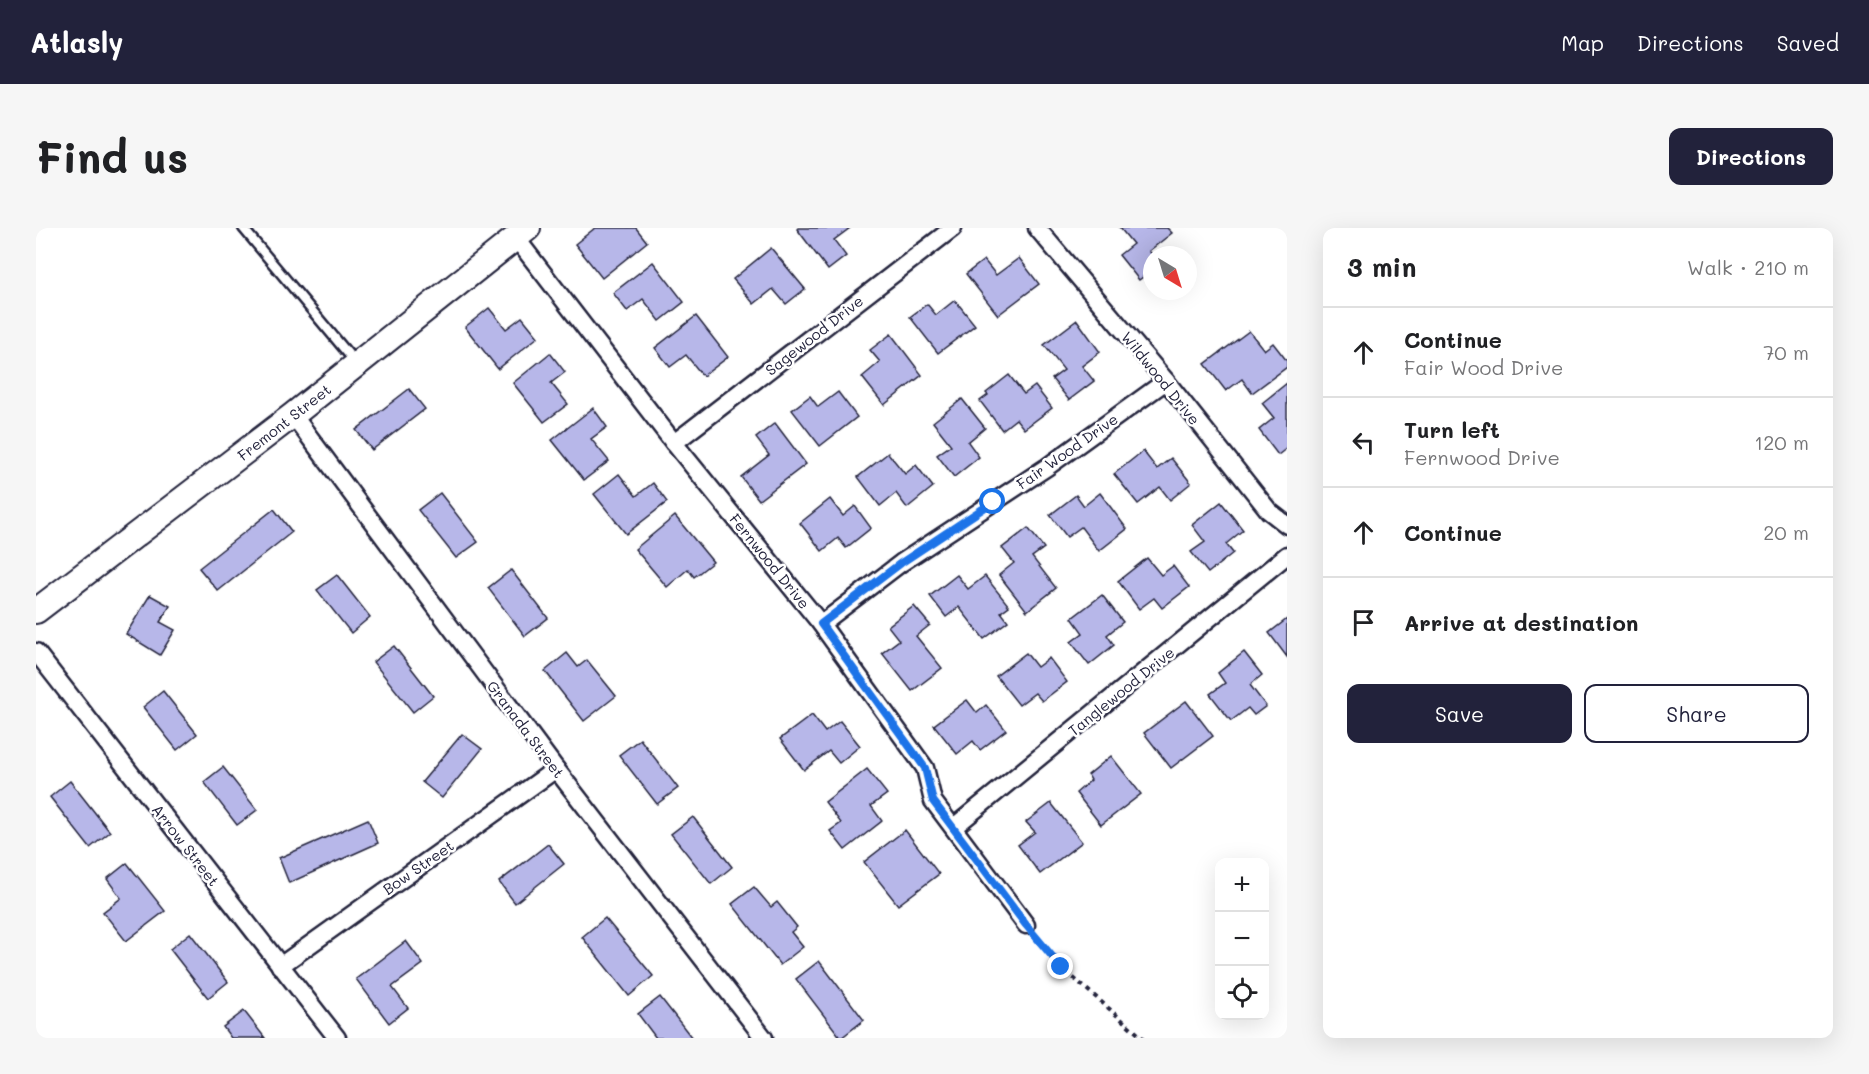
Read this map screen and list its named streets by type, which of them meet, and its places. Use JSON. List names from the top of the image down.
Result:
{
  "streets": {
    "street": [
      "Sagewood Drive",
      "Wildwood Drive",
      "Fremont Street",
      "Fair Wood Drive",
      "Fernwood Drive",
      "Tanglewood Drive",
      "Granada Street",
      "Arrow Street",
      "Bow Street"
    ]
  },
  "crossings": [
    ["Sagewood Drive", "Fernwood Drive"],
    ["Wildwood Drive", "Fair Wood Drive"],
    ["Fremont Street", "Fernwood Drive"],
    ["Fremont Street", "Granada Street"],
    ["Fair Wood Drive", "Fernwood Drive"],
    ["Fernwood Drive", "Tanglewood Drive"],
    ["Granada Street", "Bow Street"],
    ["Arrow Street", "Bow Street"]
  ],
  "north": "bottom right",
  "page": {
    "header": "Atlasly",
    "nav": ["Map", "Directions", "Saved"],
    "buttons": [
      "Directions",
      ["Save", "Share"]
    ],
    "title": "Find us",
    "heading": ["3 min", "Walk · 210 m"],
    "list": [
      ["Continue", "Fair Wood Drive", "70 m"],
      ["Turn left", "Fernwood Drive", "120 m"],
      ["Continue", "20 m"],
      "Arrive at destination"
    ],
    "map_buttons": ["+", "−"]
  }
}
